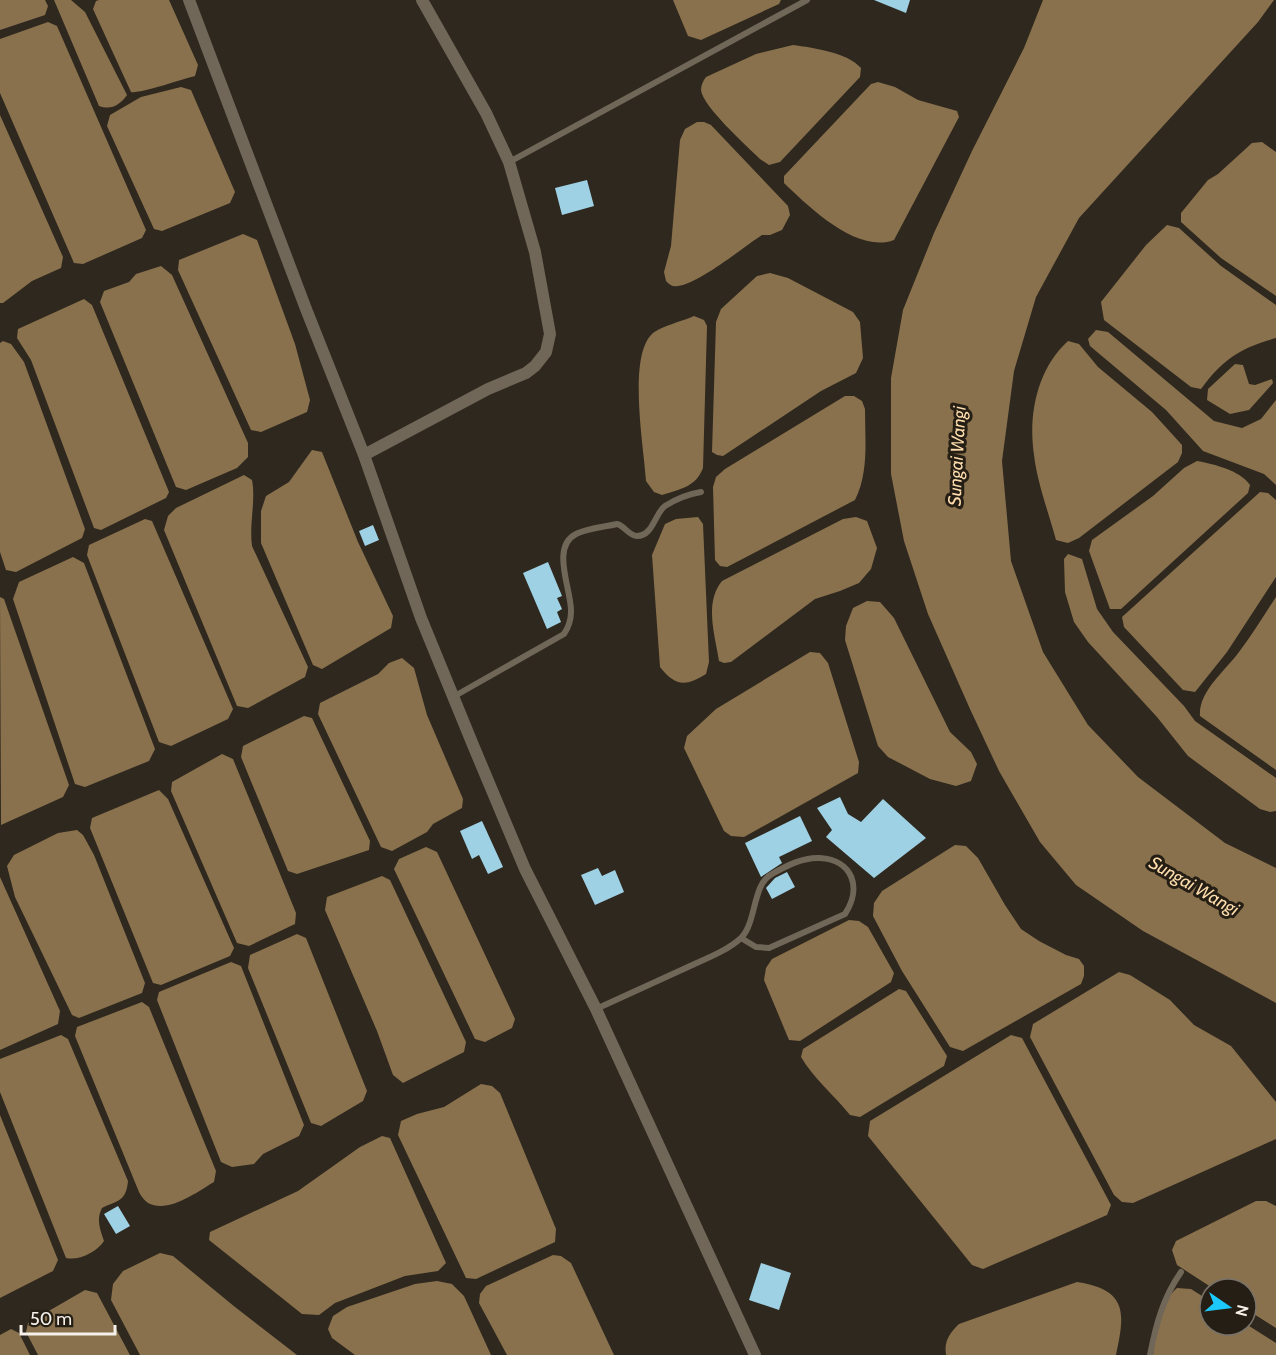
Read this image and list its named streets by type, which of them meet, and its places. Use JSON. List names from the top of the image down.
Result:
{
  "water": ["Sungai Wangi"],
  "scale_bar": "50 m",
  "north": "right"
}
